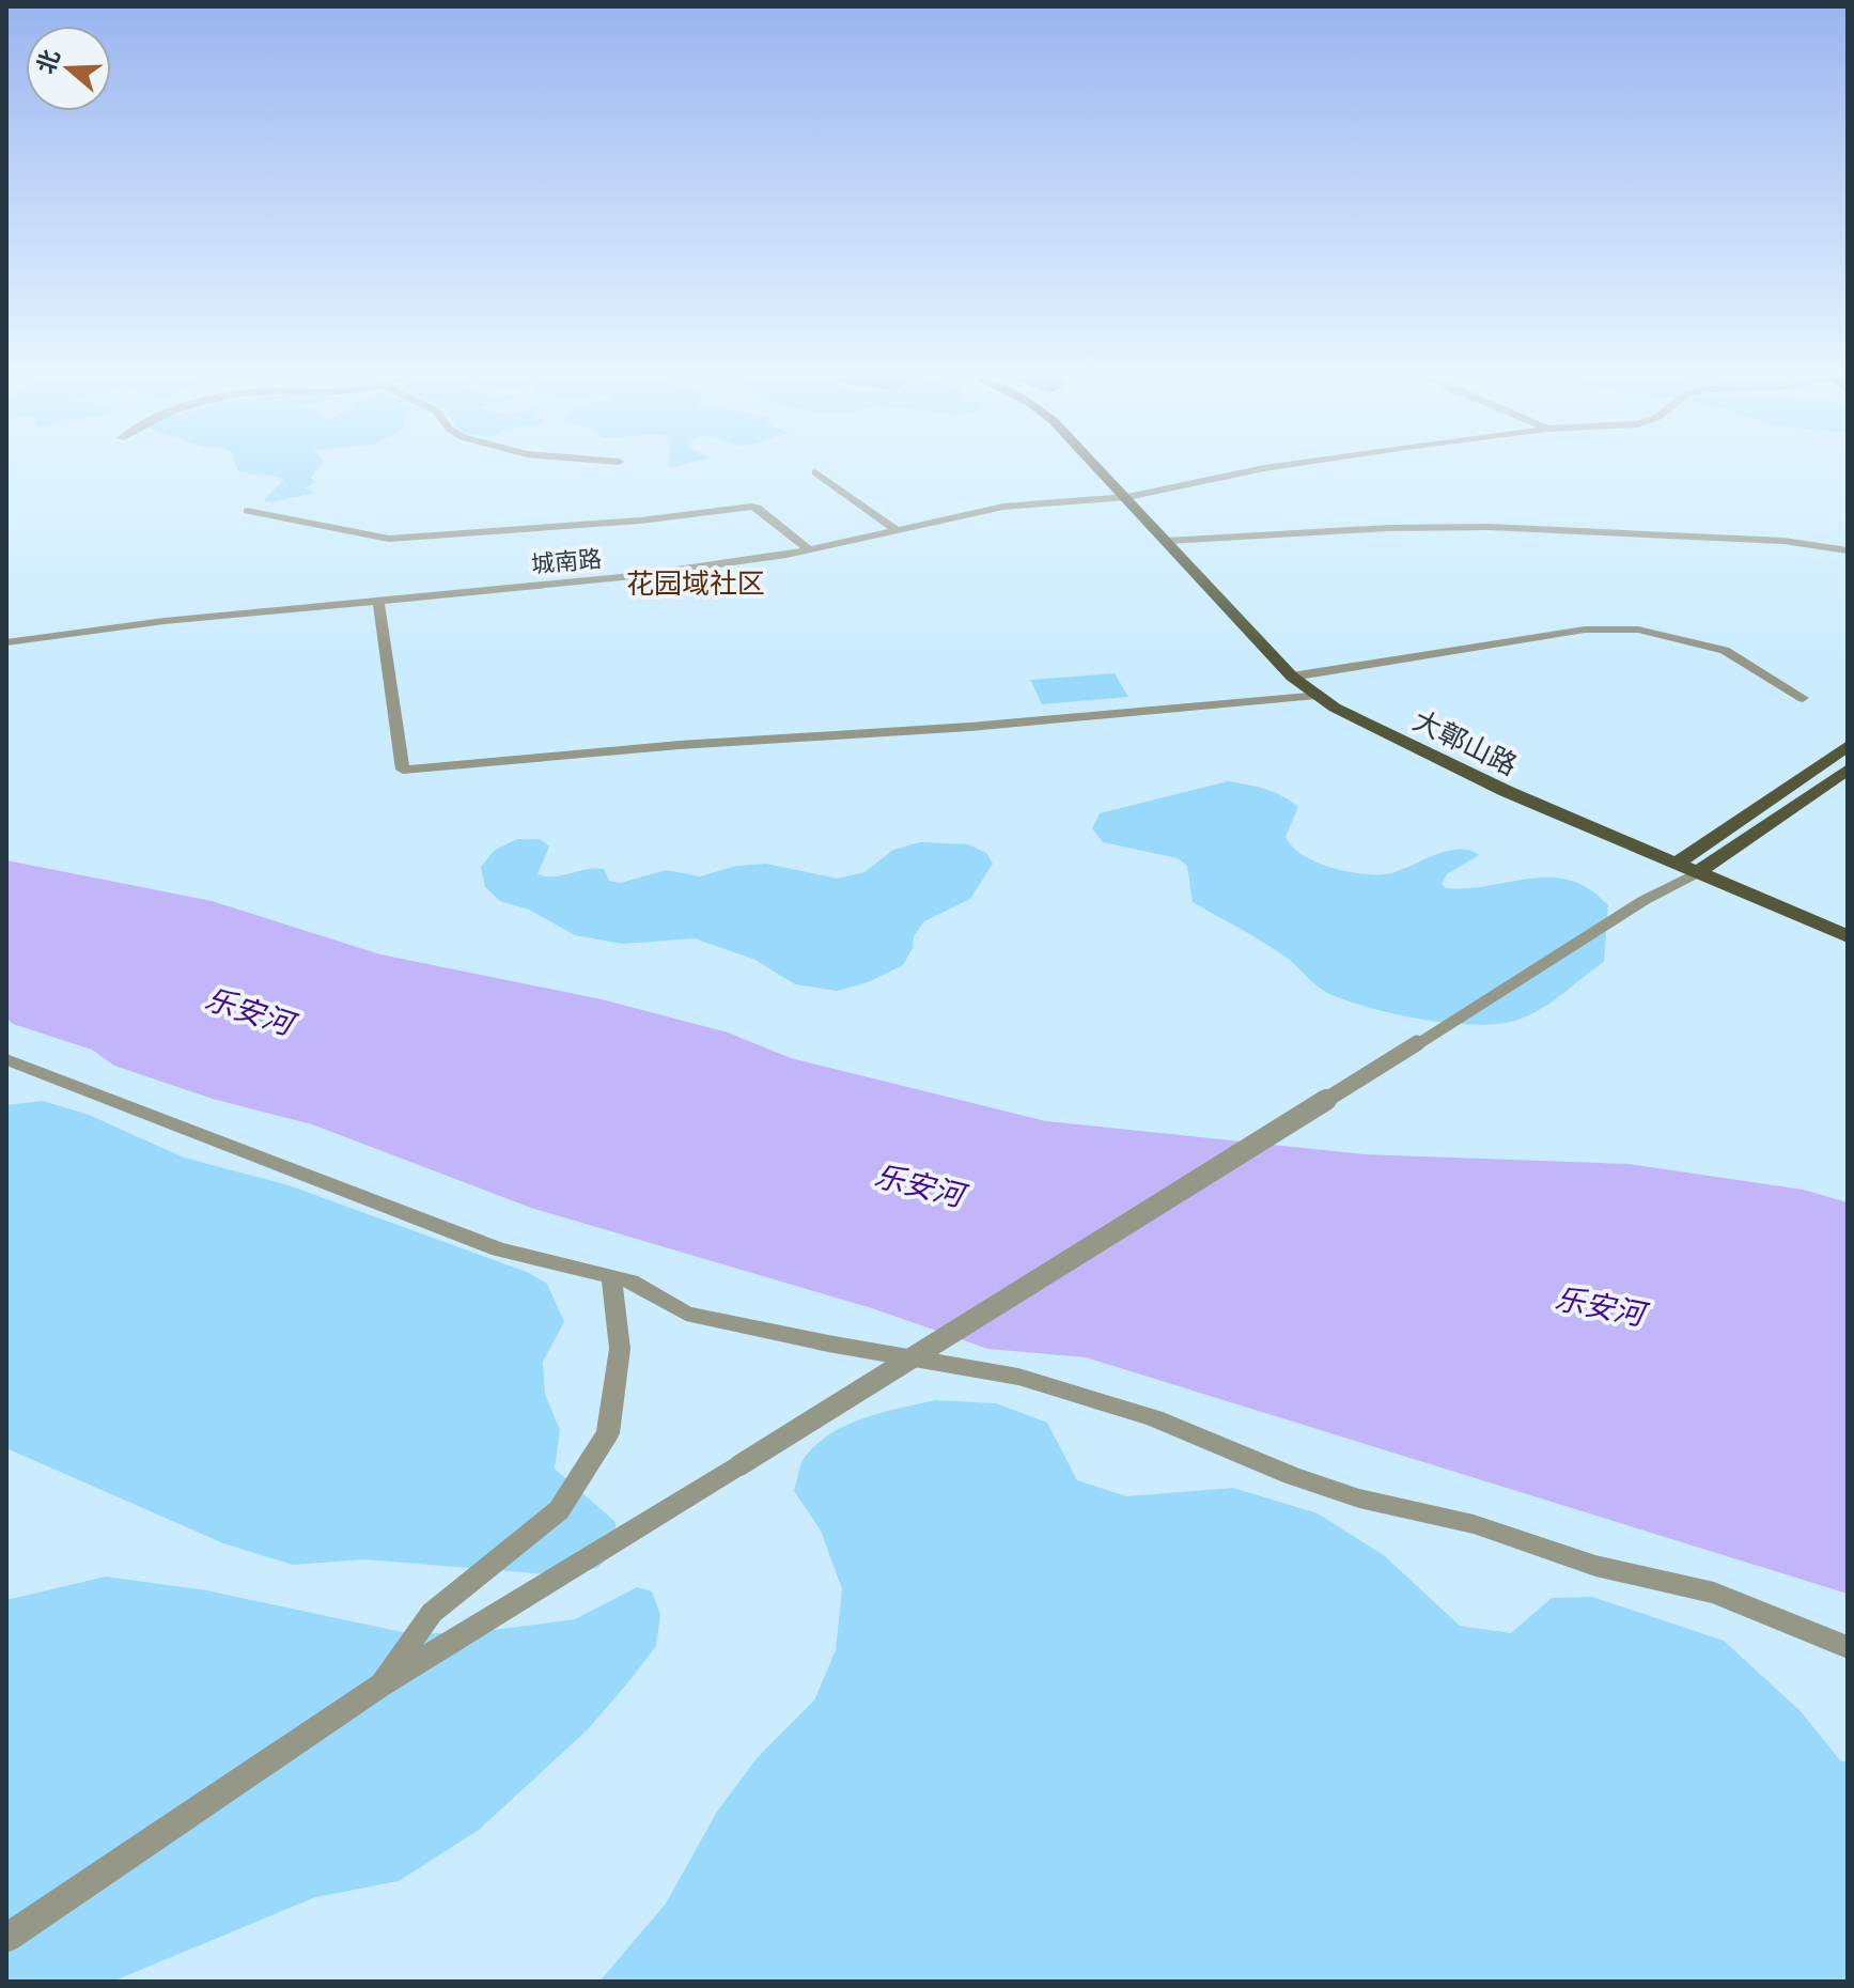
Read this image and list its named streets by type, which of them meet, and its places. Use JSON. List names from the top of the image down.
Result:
{
  "streets": {
    "main road": ["大鄣山路"],
    "street": ["城南路"]
  },
  "crossings": [
    ["城南路", "大鄣山路"]
  ],
  "districts": ["花园域社区"],
  "water": ["乐安河"],
  "north": "left"
}
